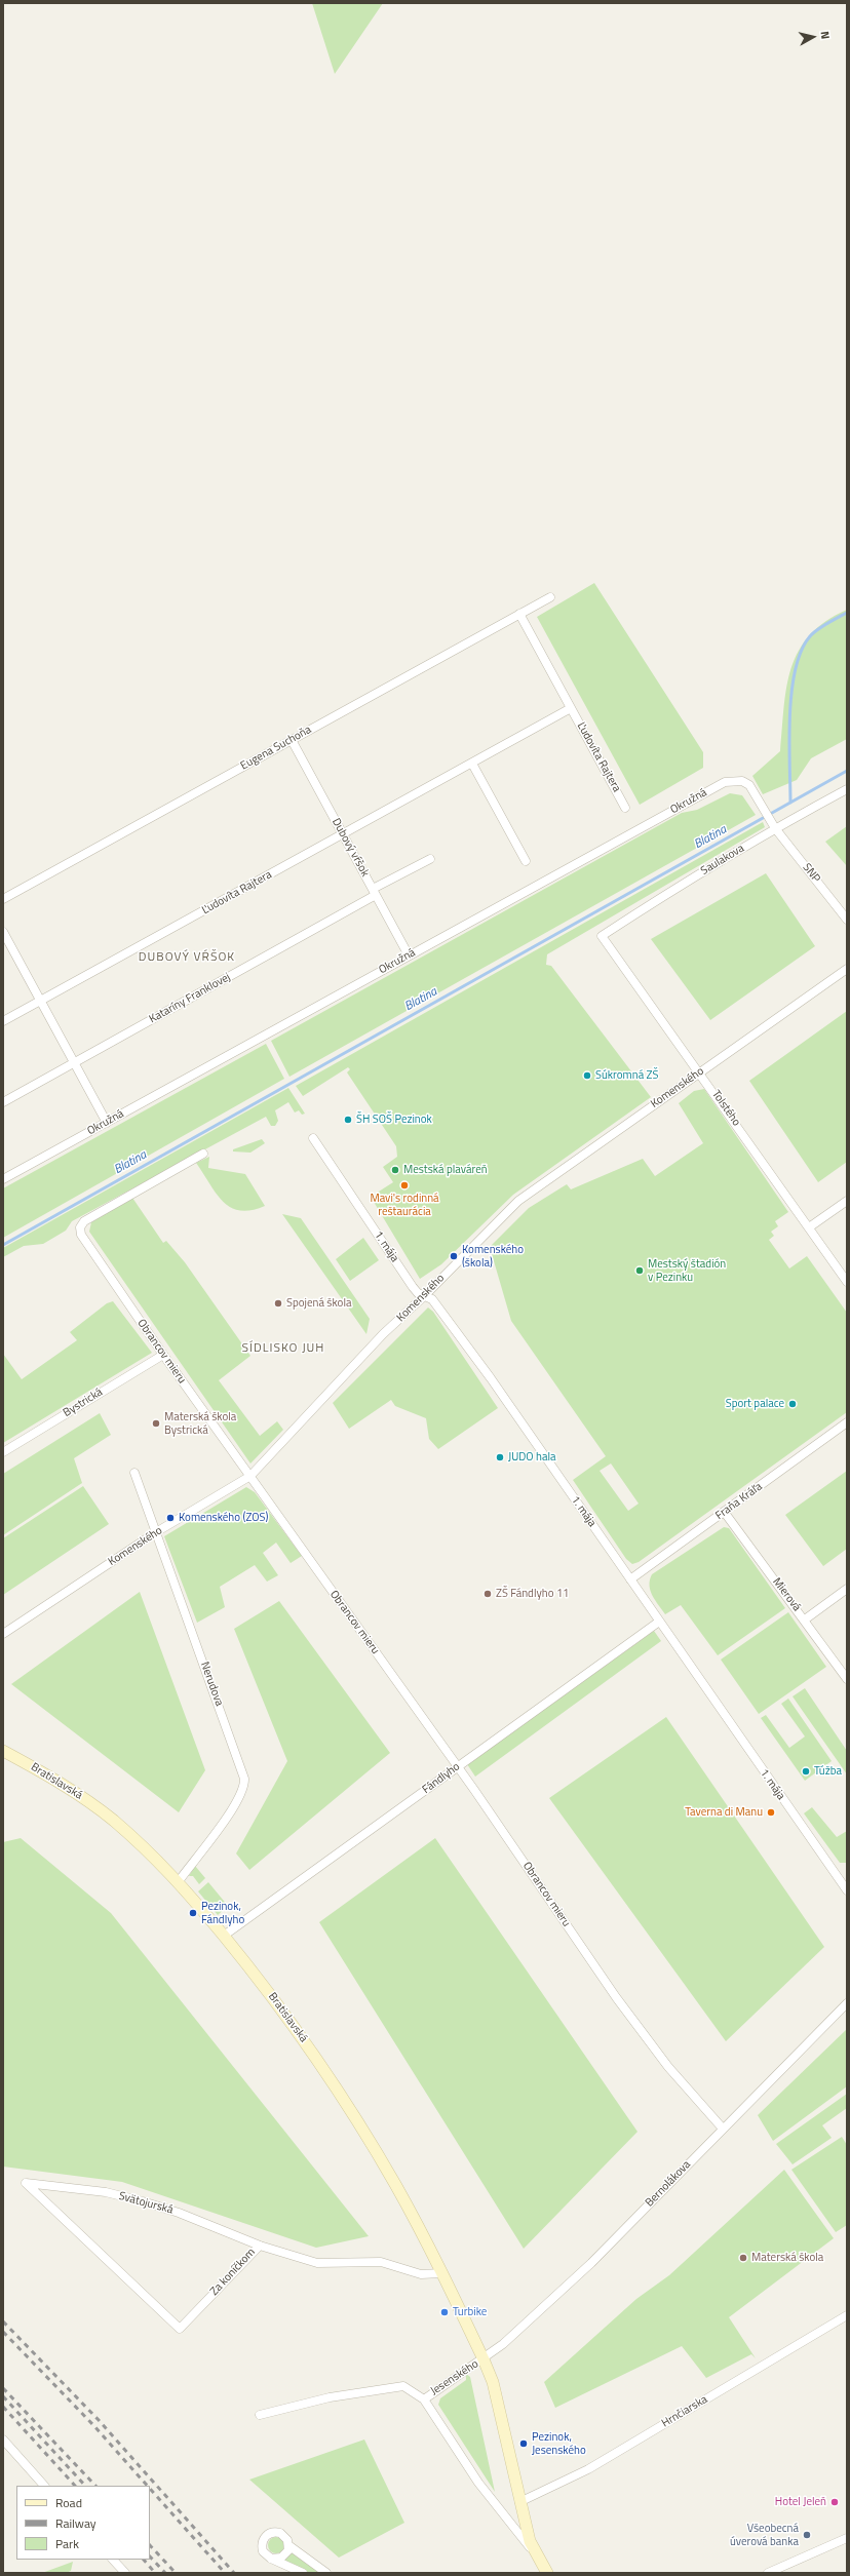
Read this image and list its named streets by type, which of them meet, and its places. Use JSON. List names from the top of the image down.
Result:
{
  "streets": {
    "main road": ["Bratislavská", "Jesenského"],
    "street": [
      "Eugena Suchoňa",
      "Ľudovíta Rajtera",
      "Okružná",
      "Dubový vŕšok",
      "Saulakova",
      "SNP",
      "Kataríny Franklovej",
      "Komenského",
      "Tolstého",
      "1. mája",
      "Obrancov mieru",
      "Bystrická",
      "Fraňa Kráľa",
      "Mierová",
      "Nerudova",
      "Fándlyho",
      "Bernolákova",
      "Svätojurská",
      "Za koníčkom",
      "Hrnčiarska"
    ]
  },
  "crossings": [
    ["Eugena Suchoňa", "Ľudovíta Rajtera"],
    ["Eugena Suchoňa", "Dubový vŕšok"],
    ["Ľudovíta Rajtera", "Dubový vŕšok"],
    ["Okružná", "Dubový vŕšok"],
    ["Okružná", "Saulakova"],
    ["Okružná", "SNP"],
    ["Dubový vŕšok", "Kataríny Franklovej"],
    ["Saulakova", "SNP"],
    ["Saulakova", "Tolstého"],
    ["Komenského", "Tolstého"],
    ["Komenského", "1. mája"],
    ["Komenského", "Obrancov mieru"],
    ["Komenského", "Nerudova"],
    ["1. mája", "Fraňa Kráľa"],
    ["1. mája", "Fándlyho"],
    ["Obrancov mieru", "Bystrická"],
    ["Obrancov mieru", "Fándlyho"],
    ["Obrancov mieru", "Bernolákova"],
    ["Fraňa Kráľa", "Mierová"],
    ["Nerudova", "Bratislavská"],
    ["Fándlyho", "Bratislavská"],
    ["Bratislavská", "Bernolákova"],
    ["Bratislavská", "Za koníčkom"],
    ["Bratislavská", "Jesenského"],
    ["Bernolákova", "Jesenského"],
    ["Svätojurská", "Za koníčkom"],
    ["Jesenského", "Hrnčiarska"]
  ],
  "districts": ["DUBOVÝ VŔŠOK", "SÍDLISKO JUH"],
  "water": ["Blatina"],
  "places": [
    "Súkromná ZŠ",
    "ŠH SOŠ Pezinok",
    "Mestská plaváreň",
    "Mavi's rodinná reštaurácia",
    "Komenského (škola)",
    "Mestský štadión v Pezinku",
    "Spojená škola",
    "Sport palace",
    "Materská škola Bystrická",
    "JUDO hala",
    "Komenského (ZOS)",
    "ZŠ Fándlyho 11",
    "Túžba",
    "Taverna di Manu",
    "Pezinok, Fándlyho",
    "Materská škola",
    "Turbike",
    "Pezinok, Jesenského",
    "Hotel Jeleň",
    "Všeobecná úverová banka"
  ],
  "legend": ["Road", "Railway", "Park"],
  "north": "right"
}
